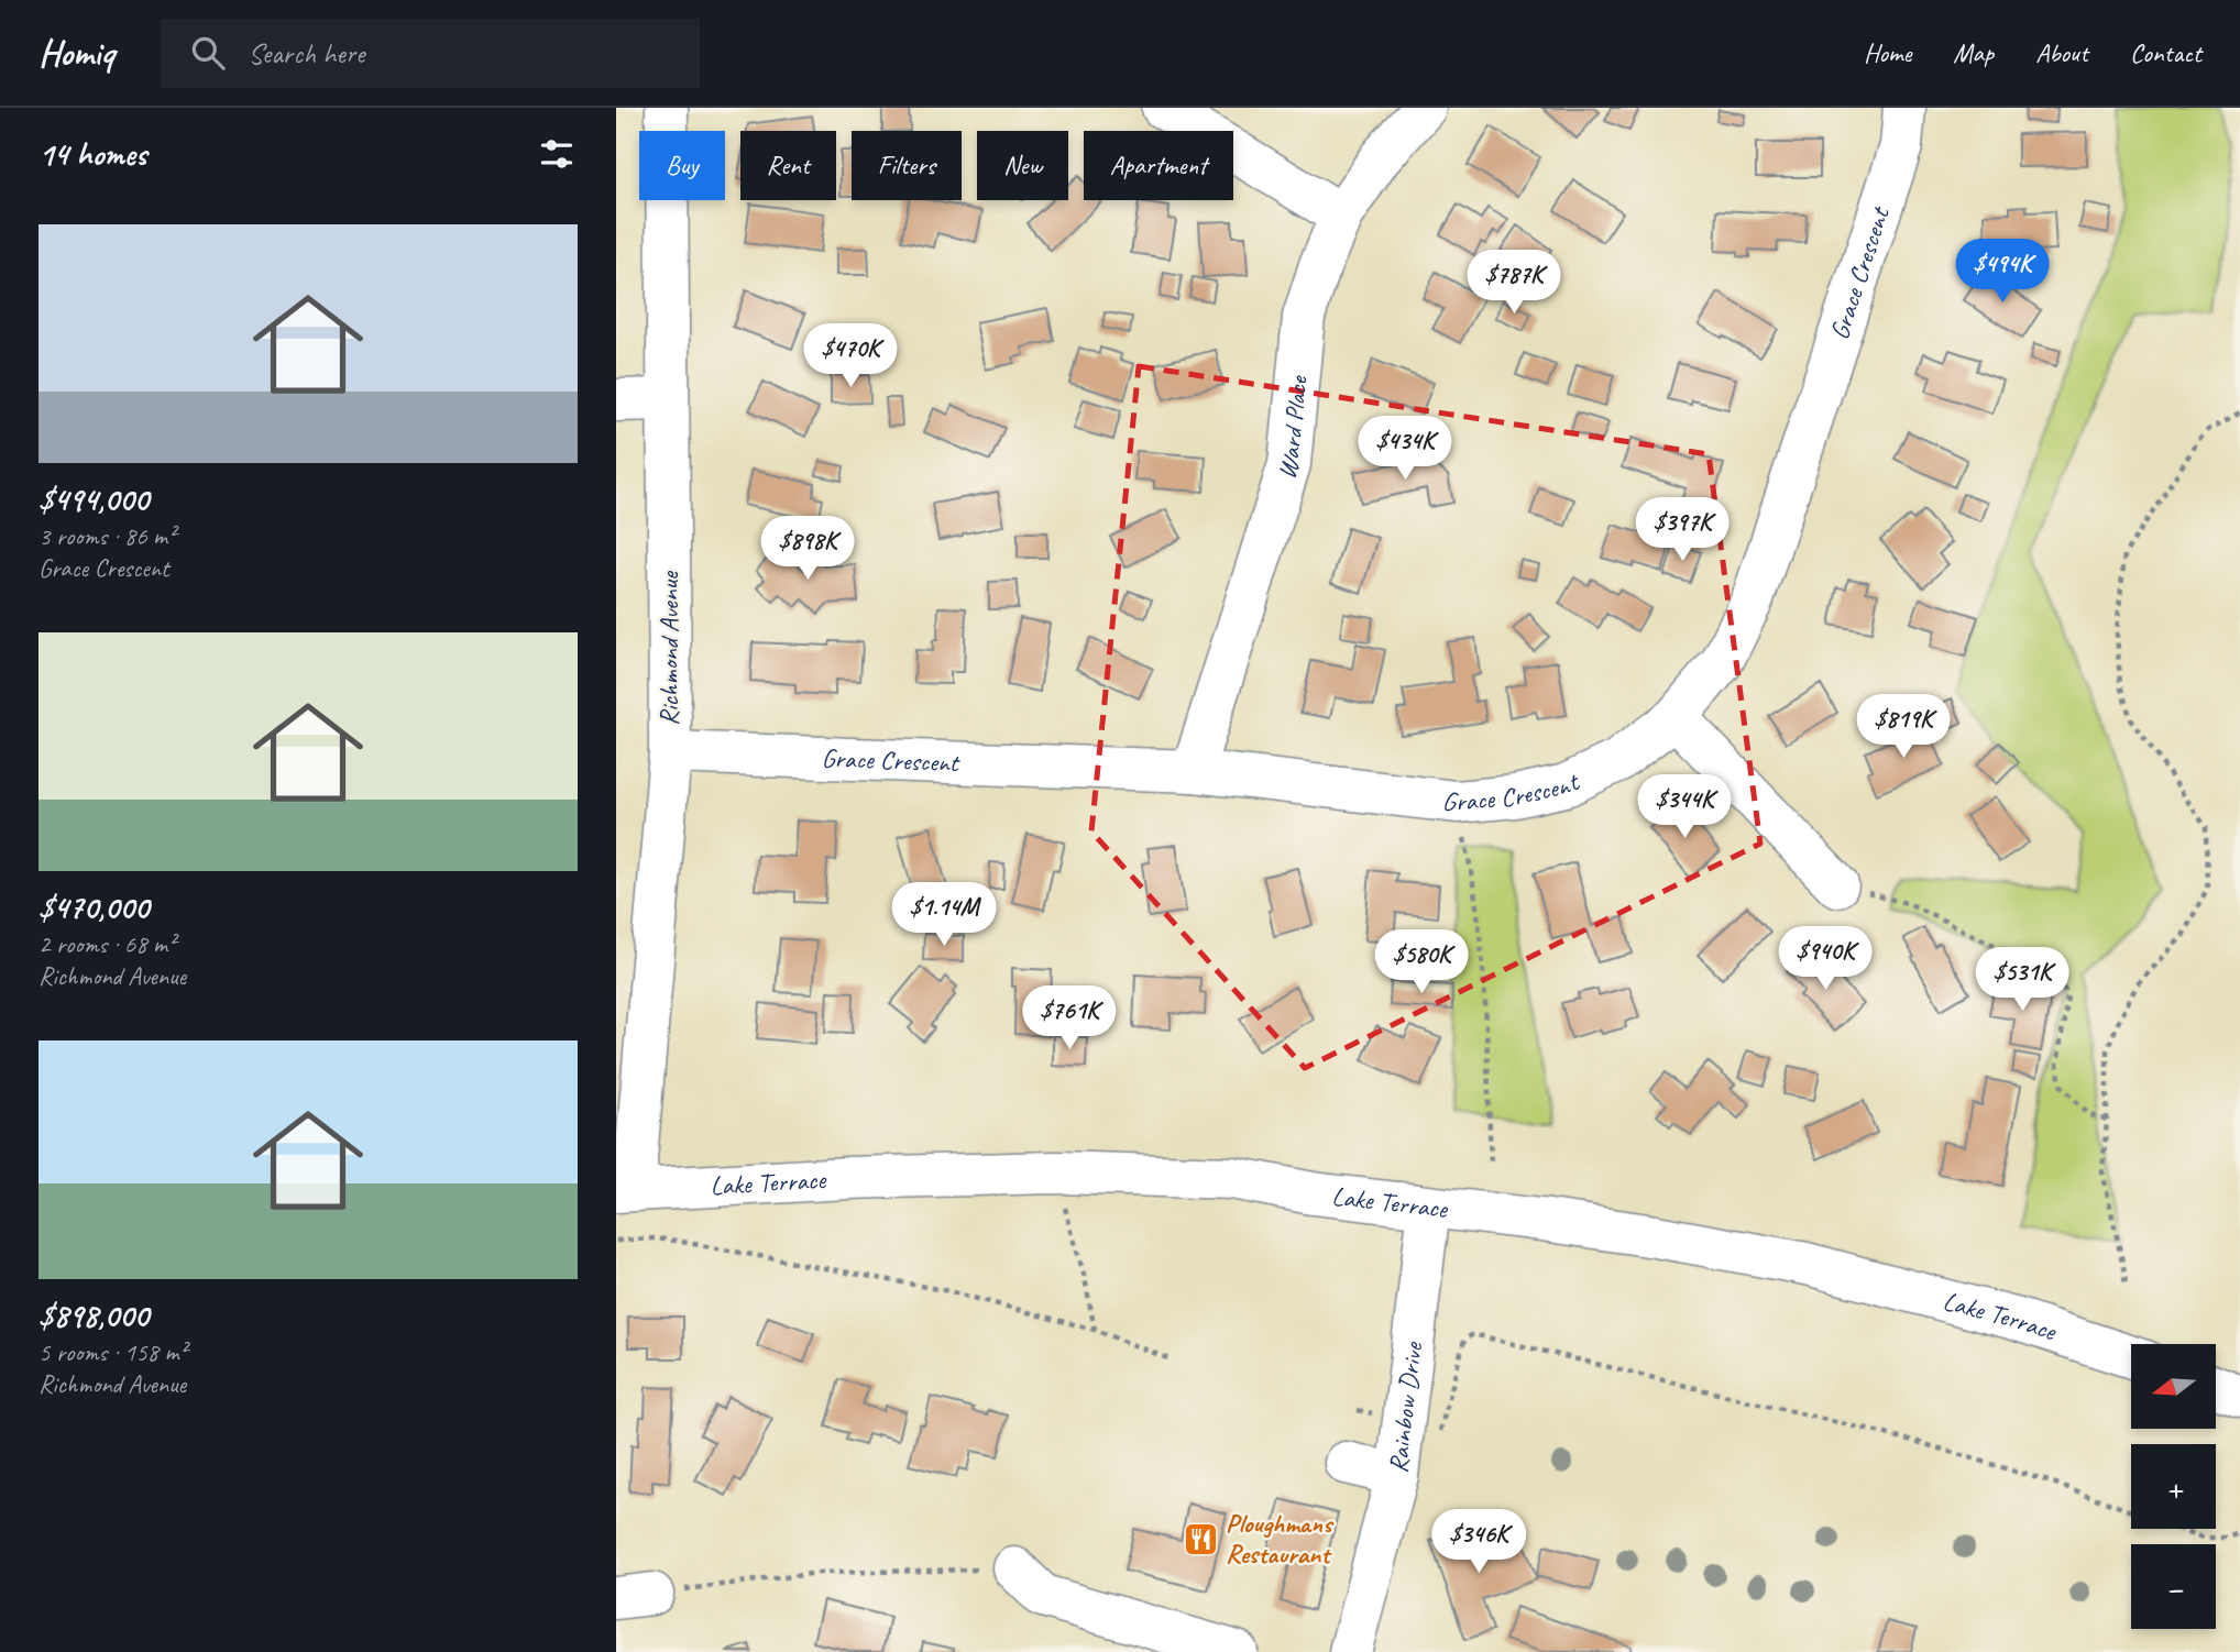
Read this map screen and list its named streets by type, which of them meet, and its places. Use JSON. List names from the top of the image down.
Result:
{
  "streets": {
    "street": [
      "Grace Crescent",
      "Ward Place",
      "Richmond Avenue",
      "Lake Terrace",
      "Rainbow Drive"
    ]
  },
  "crossings": [
    ["Grace Crescent", "Ward Place"],
    ["Grace Crescent", "Richmond Avenue"],
    ["Richmond Avenue", "Lake Terrace"],
    ["Lake Terrace", "Rainbow Drive"]
  ],
  "places": {
    "restaurant": ["Ploughmans Restaurant"]
  },
  "north": "left",
  "page": {
    "header": "Homiq",
    "search": "Search here",
    "nav": [
      "Home",
      "Map",
      "About",
      "Contact"
    ],
    "heading": "14 homes",
    "chip": [
      "Buy",
      "Rent",
      "Filters",
      "New",
      "Apartment"
    ],
    "list": [
      {
        "name": "$494,000",
        "note": "3 rooms · 86 m² · Grace Crescent"
      },
      {
        "name": "$470,000",
        "note": "2 rooms · 68 m² · Richmond Avenue"
      },
      {
        "name": "$898,000",
        "note": "5 rooms · 158 m² · Richmond Avenue"
      }
    ],
    "price": [
      "$494K",
      "$787K",
      "$470K",
      "$434K",
      "$397K",
      "$898K",
      "$819K",
      "$344K",
      "$1.14M",
      "$940K",
      "$580K",
      "$531K",
      "$761K",
      "$346K"
    ],
    "map_buttons": ["+", "−"]
  }
}
